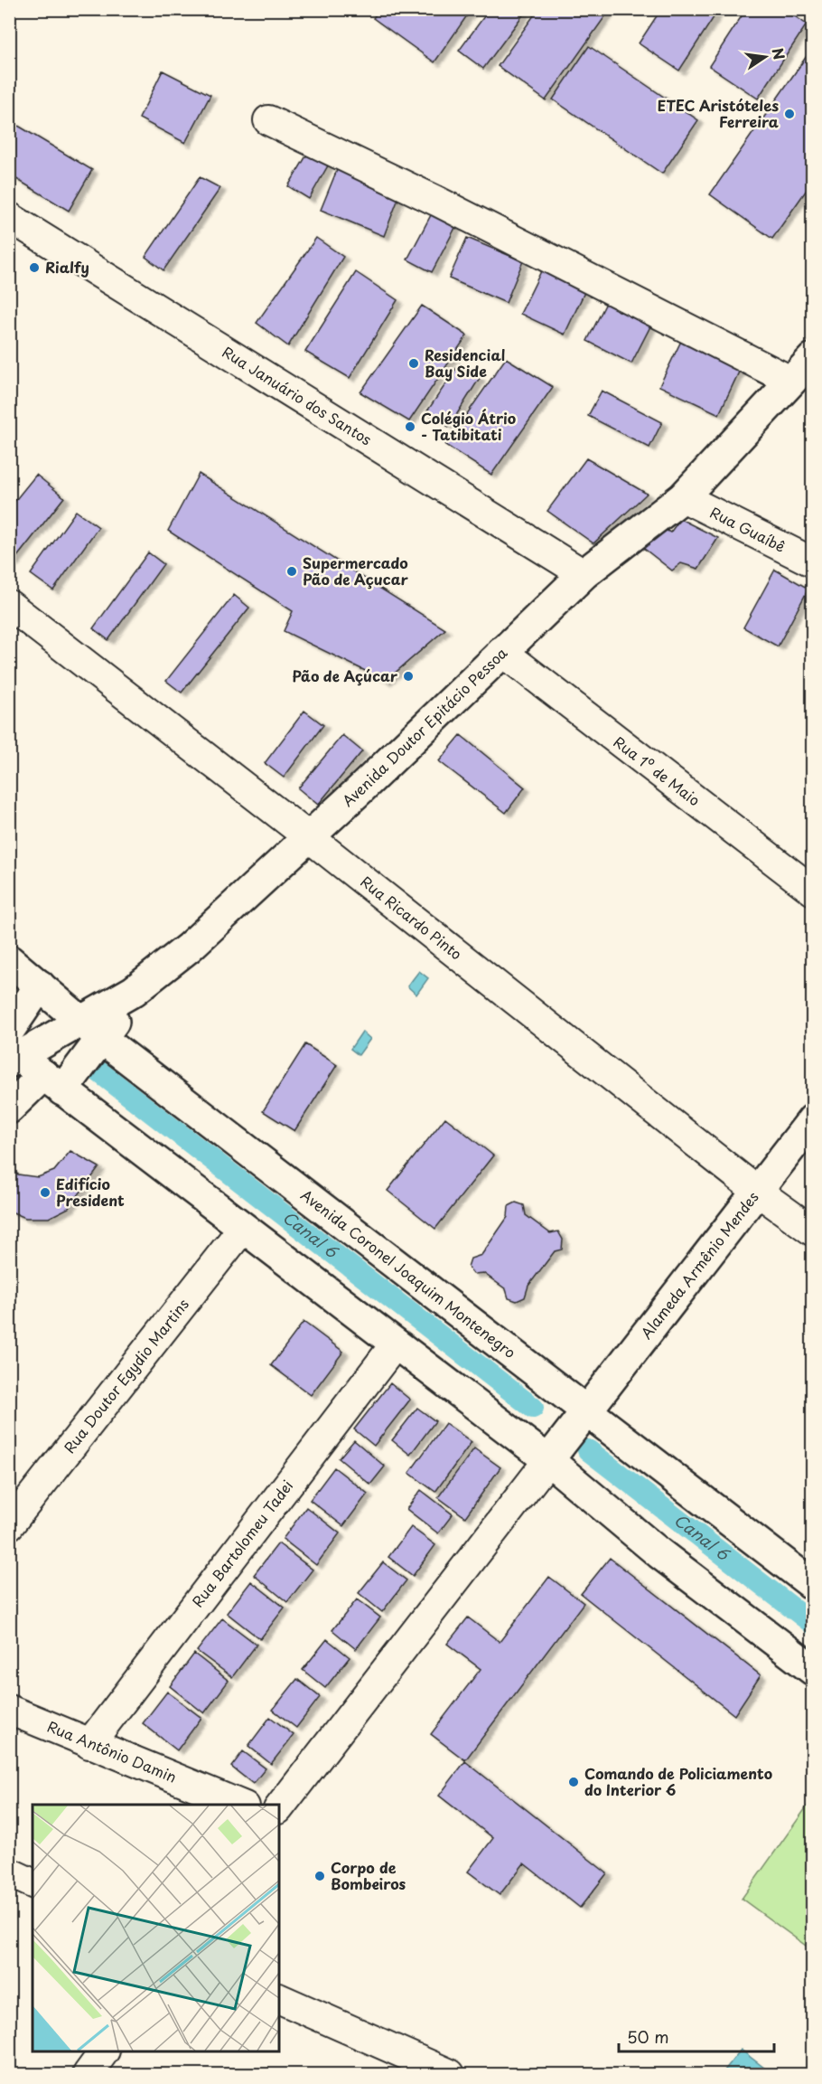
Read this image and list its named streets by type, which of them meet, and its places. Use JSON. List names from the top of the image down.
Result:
{
  "streets": {
    "main road": ["Avenida Doutor Epitácio Pessoa", "Alameda Armênio Mendes", "Avenida Coronel Joaquim Montenegro"],
    "street": [
      "Rua Januário dos Santos",
      "Rua Guaíbê",
      "Rua 1º de Maio",
      "Rua Ricardo Pinto",
      "Rua Doutor Egydio Martins",
      "Rua Bartolomeu Tadei",
      "Rua Antônio Damin"
    ]
  },
  "crossings": [
    ["Rua Januário dos Santos", "Avenida Doutor Epitácio Pessoa"],
    ["Rua Guaíbê", "Avenida Doutor Epitácio Pessoa"],
    ["Avenida Doutor Epitácio Pessoa", "Rua 1º de Maio"],
    ["Avenida Doutor Epitácio Pessoa", "Rua Ricardo Pinto"],
    ["Avenida Doutor Epitácio Pessoa", "Avenida Coronel Joaquim Montenegro"],
    ["Rua Ricardo Pinto", "Alameda Armênio Mendes"],
    ["Alameda Armênio Mendes", "Avenida Coronel Joaquim Montenegro"],
    ["Avenida Coronel Joaquim Montenegro", "Rua Doutor Egydio Martins"],
    ["Avenida Coronel Joaquim Montenegro", "Rua Bartolomeu Tadei"],
    ["Rua Bartolomeu Tadei", "Rua Antônio Damin"]
  ],
  "water": ["Canal 6"],
  "places": [
    "ETEC Aristóteles Ferreira",
    "Rialfy",
    "Residencial Bay Side",
    "Colégio Átrio - Tatibitati",
    "Supermercado Pão de Açucar",
    "Pão de Açúcar",
    "Edifício President",
    "Comando de Policiamento do Interior 6",
    "Corpo de Bombeiros"
  ],
  "scale_bar": "50 m",
  "north": "right"
}
